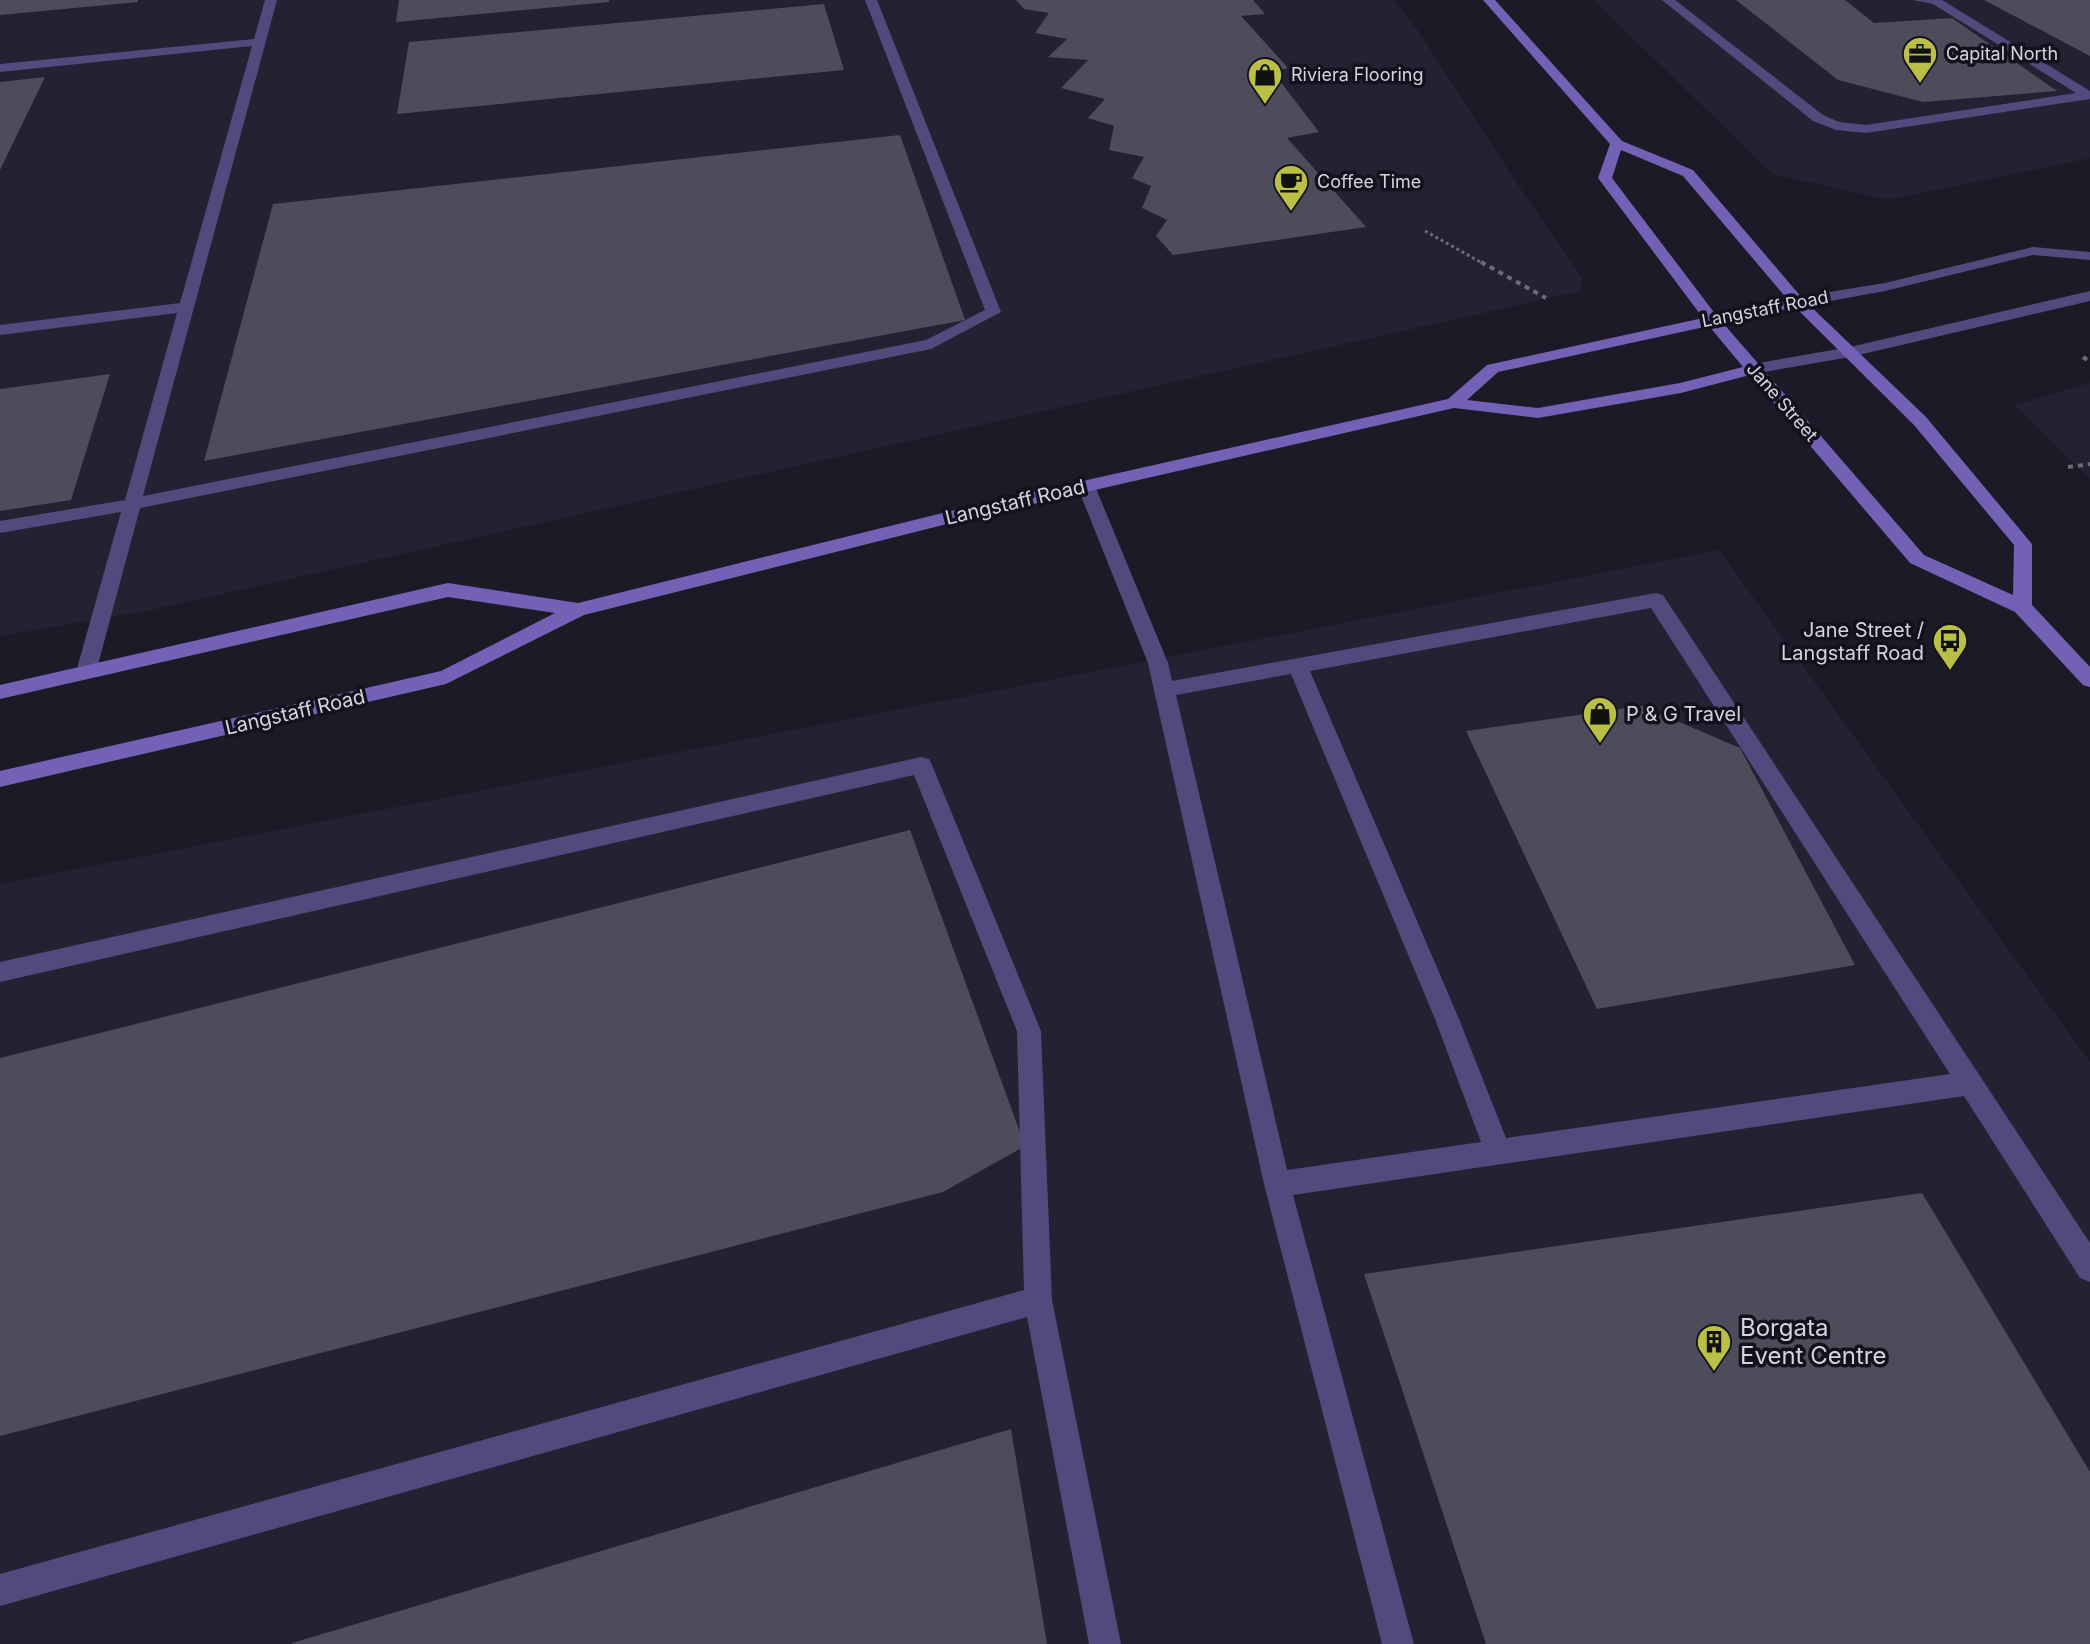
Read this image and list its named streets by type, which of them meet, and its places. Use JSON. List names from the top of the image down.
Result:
{
  "streets": {
    "main road": ["Langstaff Road", "Jane Street"]
  },
  "crossings": [
    ["Langstaff Road", "Jane Street"]
  ],
  "places": {
    "office": ["Capital North"],
    "shop": ["Riviera Flooring", "P & G Travel"],
    "cafe": ["Coffee Time"],
    "bus stop": ["Jane Street / Langstaff Road"],
    "building": ["Borgata Event Centre"]
  }
}
